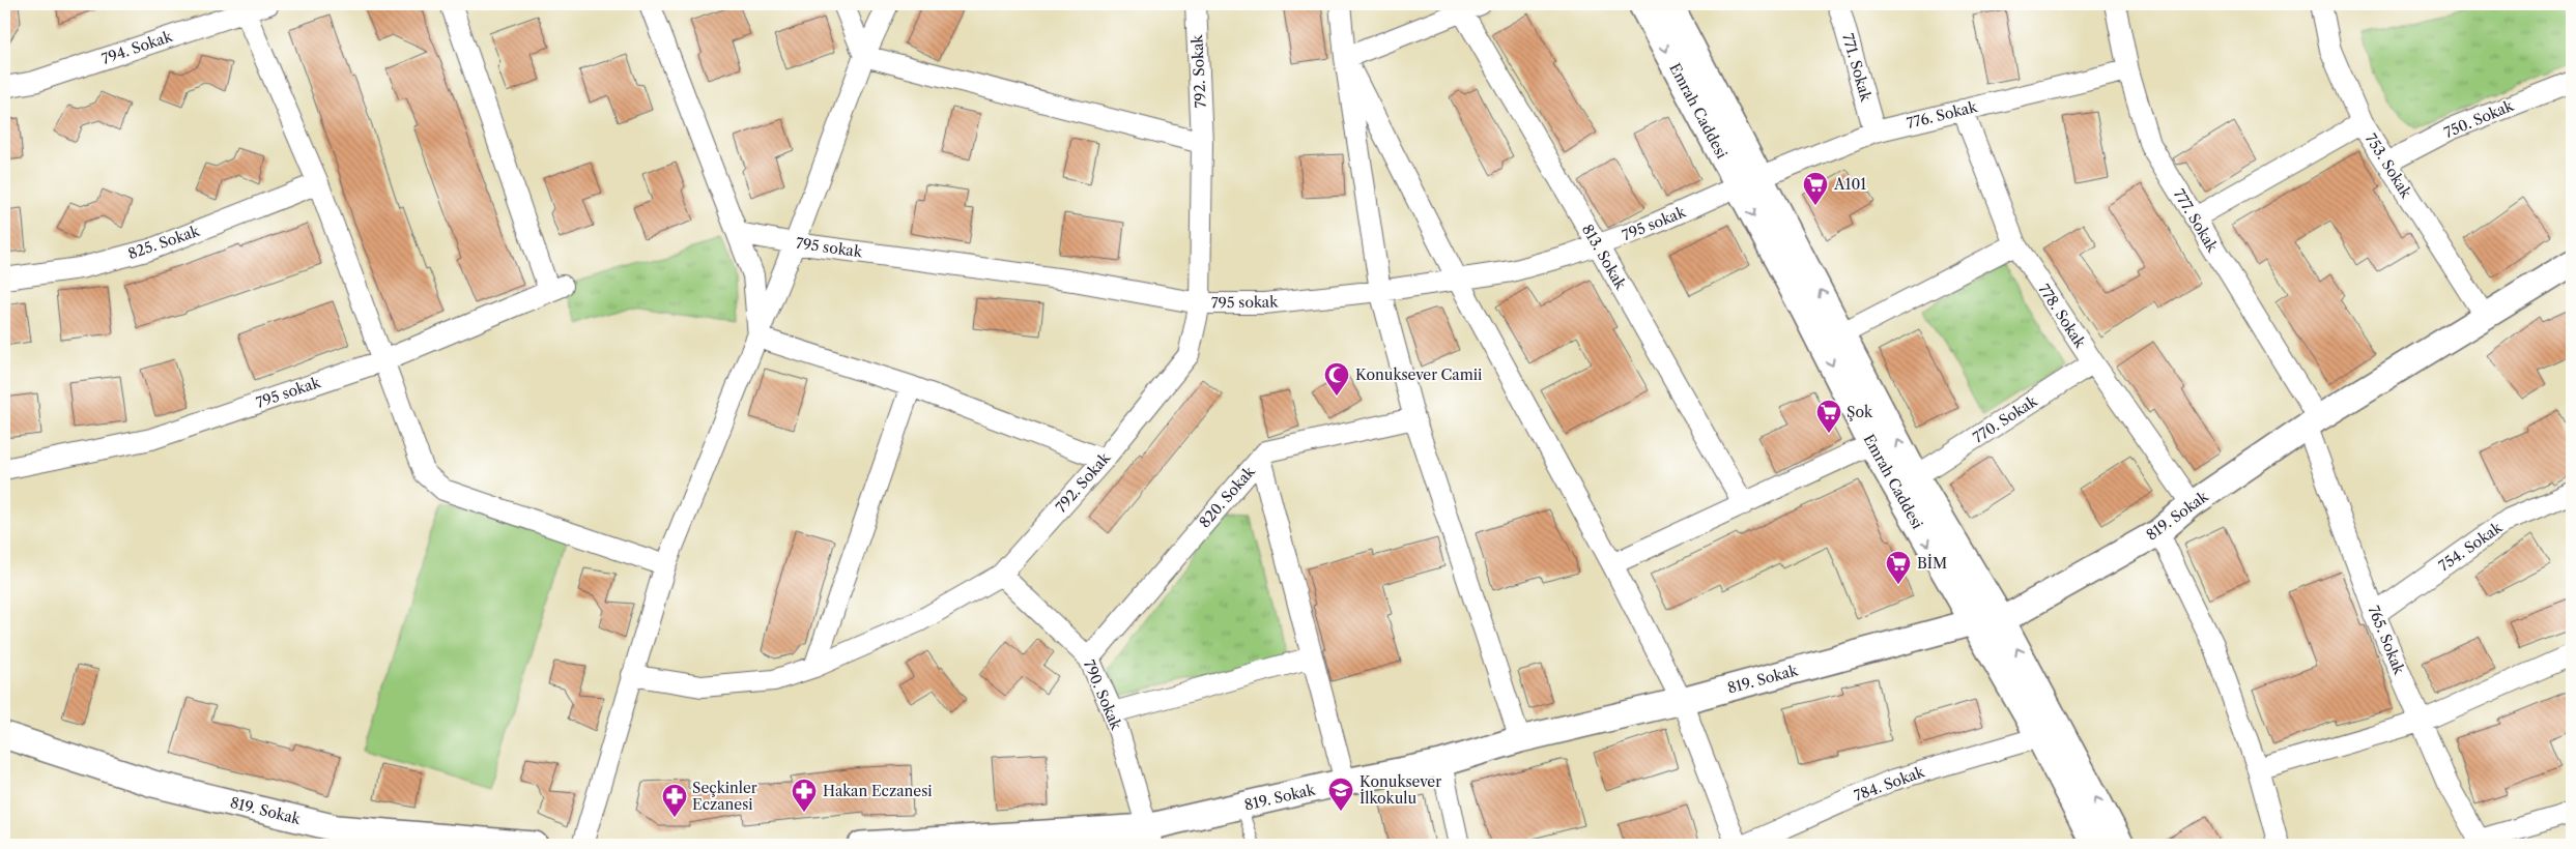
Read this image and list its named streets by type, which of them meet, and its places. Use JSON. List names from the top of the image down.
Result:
{
  "streets": {
    "street": [
      "794. Sokak",
      "771. Sokak",
      "792. Sokak",
      "Emrah Caddesi",
      "776. Sokak",
      "750. Sokak",
      "753. Sokak",
      "777. Sokak",
      "795 sokak",
      "825. Sokak",
      "813. Sokak",
      "778. Sokak",
      "770. Sokak",
      "820. Sokak",
      "819. Sokak",
      "754. Sokak",
      "765. Sokak",
      "790. Sokak",
      "784. Sokak"
    ]
  },
  "crossings": [
    ["771. Sokak", "776. Sokak"],
    ["792. Sokak", "795 sokak"],
    ["792. Sokak", "790. Sokak"],
    ["Emrah Caddesi", "776. Sokak"],
    ["Emrah Caddesi", "795 sokak"],
    ["Emrah Caddesi", "770. Sokak"],
    ["Emrah Caddesi", "819. Sokak"],
    ["Emrah Caddesi", "784. Sokak"],
    ["776. Sokak", "777. Sokak"],
    ["776. Sokak", "778. Sokak"],
    ["750. Sokak", "753. Sokak"],
    ["753. Sokak", "819. Sokak"],
    ["777. Sokak", "819. Sokak"],
    ["777. Sokak", "765. Sokak"],
    ["795 sokak", "813. Sokak"],
    ["778. Sokak", "770. Sokak"],
    ["778. Sokak", "819. Sokak"],
    ["820. Sokak", "790. Sokak"],
    ["819. Sokak", "765. Sokak"],
    ["819. Sokak", "790. Sokak"],
    ["754. Sokak", "765. Sokak"]
  ],
  "places": {
    "supermarket": ["A101", "Şok", "BİM"],
    "mosque": ["Konuksever Camii"],
    "school or university": ["Konuksever İlkokulu"],
    "pharmacy": ["Hakan Eczanesi", "Seçkinler Eczanesi"]
  }
}
